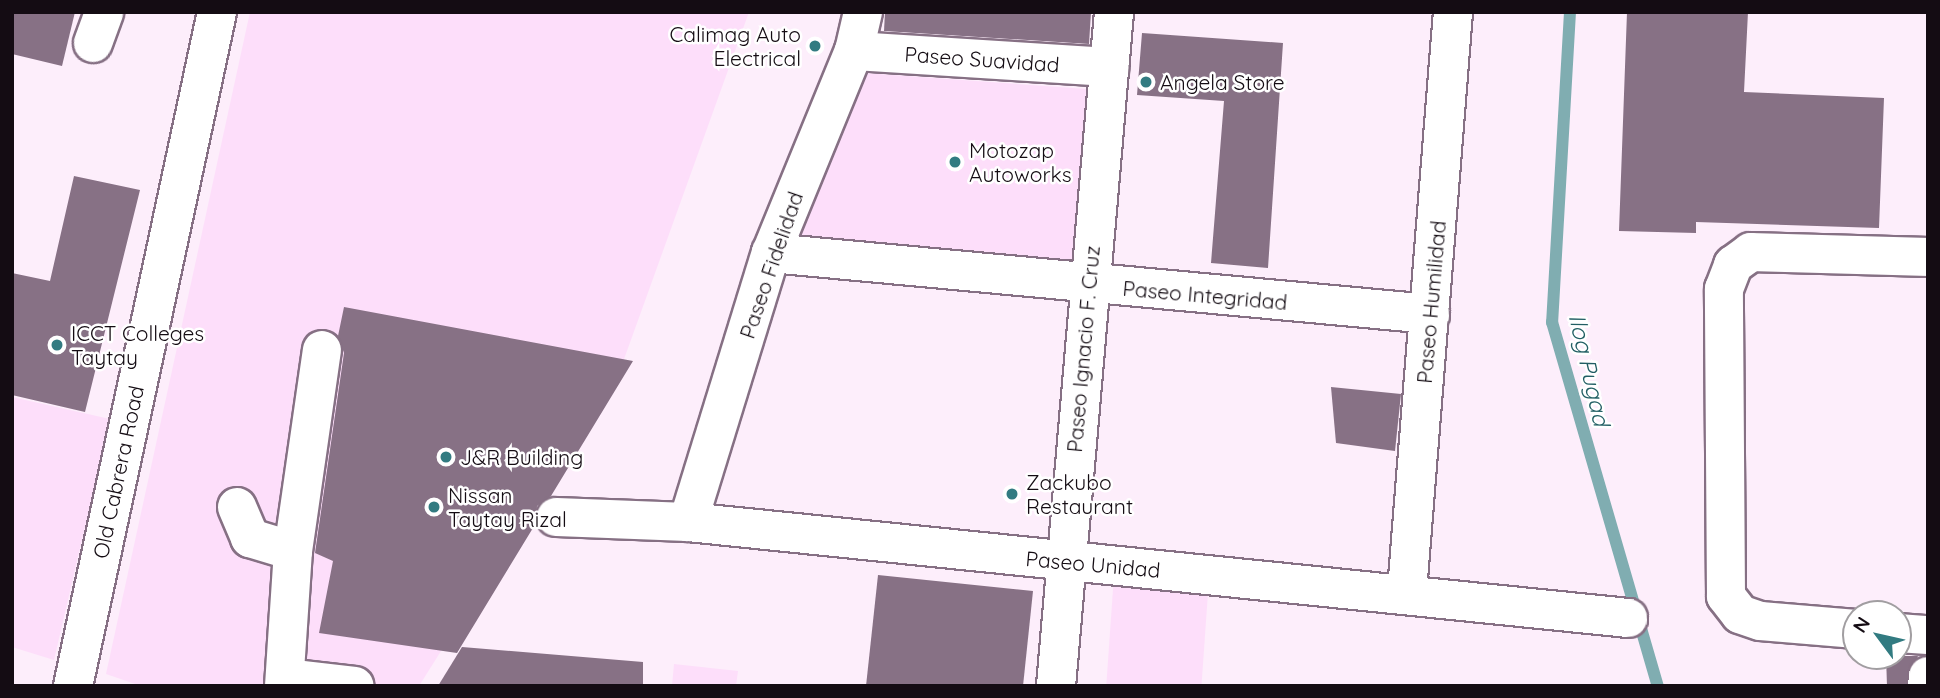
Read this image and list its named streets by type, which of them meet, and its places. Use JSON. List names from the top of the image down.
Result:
{
  "streets": {
    "street": [
      "Paseo Suavidad",
      "Paseo Fidelidad",
      "Paseo Integridad",
      "Paseo Humilidad",
      "Paseo Ignacio F. Cruz",
      "Old Cabrera Road",
      "Paseo Unidad"
    ]
  },
  "crossings": [
    ["Paseo Suavidad", "Paseo Fidelidad"],
    ["Paseo Suavidad", "Paseo Ignacio F. Cruz"],
    ["Paseo Fidelidad", "Paseo Integridad"],
    ["Paseo Fidelidad", "Paseo Unidad"],
    ["Paseo Integridad", "Paseo Humilidad"],
    ["Paseo Integridad", "Paseo Ignacio F. Cruz"],
    ["Paseo Humilidad", "Paseo Unidad"],
    ["Paseo Ignacio F. Cruz", "Paseo Unidad"]
  ],
  "water": ["Ilog Pugad"],
  "places": [
    "Calimag Auto Electrical",
    "Angela Store",
    "Motozap Autoworks",
    "ICCT Colleges Taytay",
    "J&R Building",
    "Zackubo Restaurant",
    "Nissan Taytay Rizal"
  ],
  "north": "top left"
}
